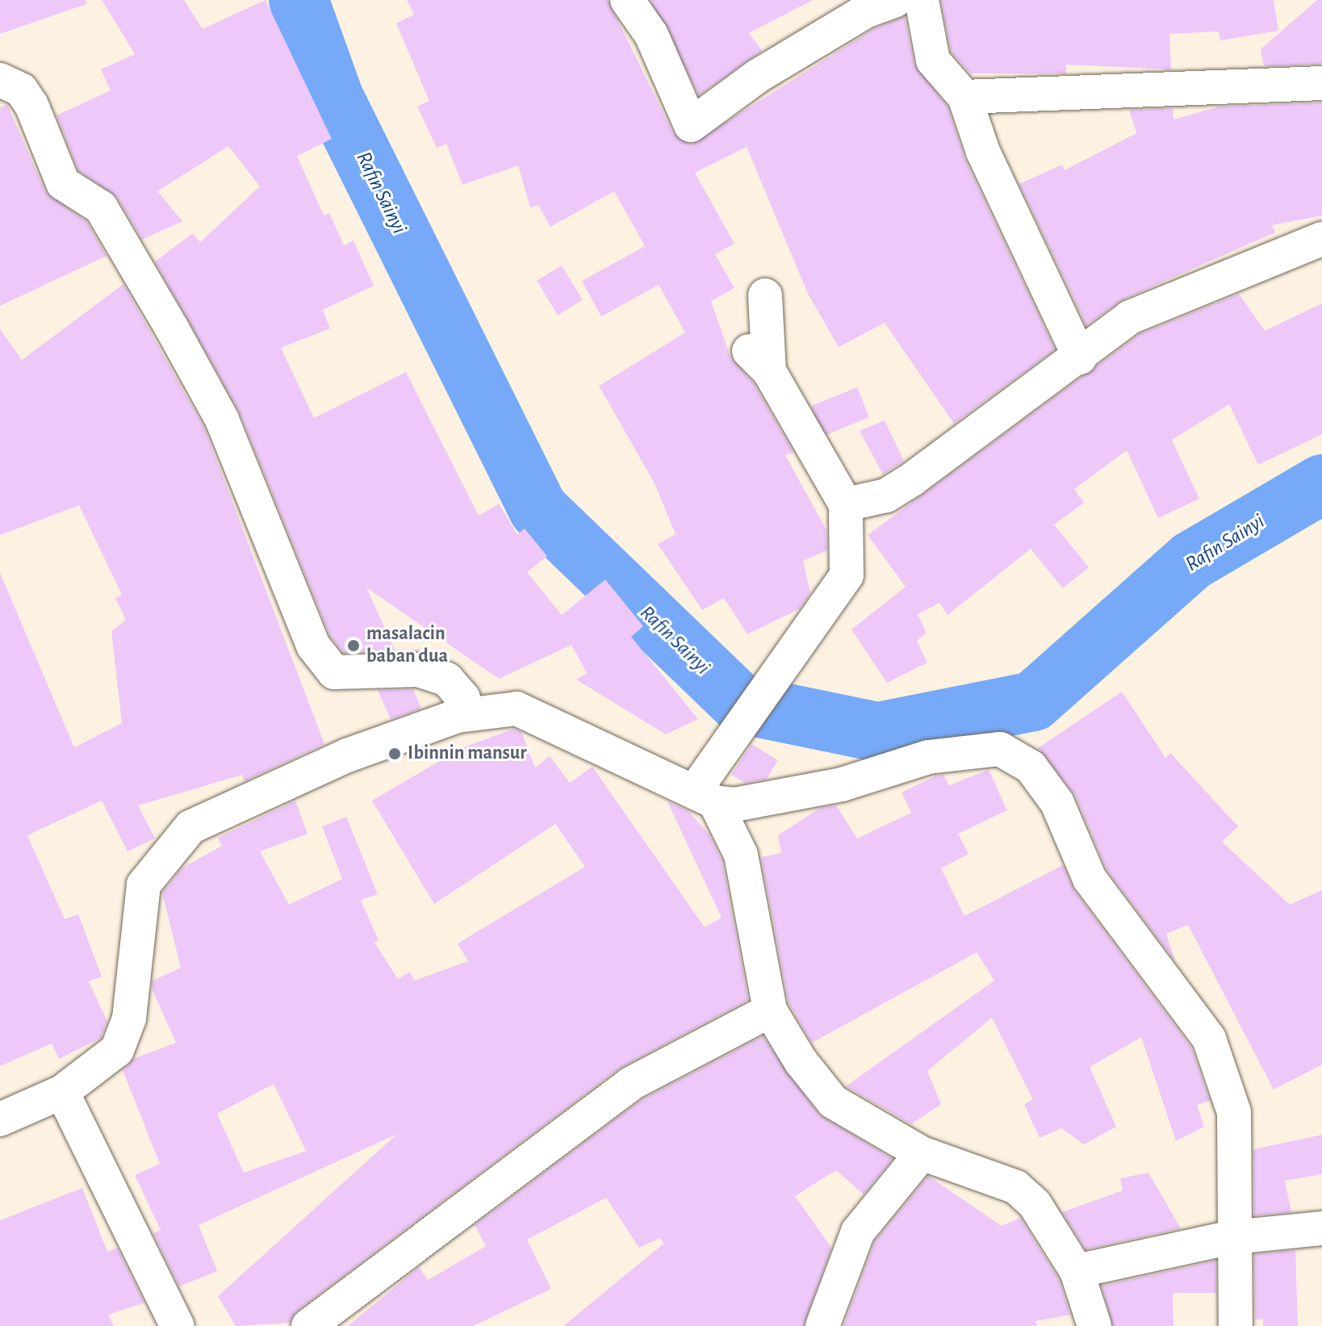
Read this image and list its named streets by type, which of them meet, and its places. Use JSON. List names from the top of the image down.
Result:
{
  "water": ["Rafin Sainyi"],
  "places": ["masalacin baban dua", "Ibinnin mansur"]
}
